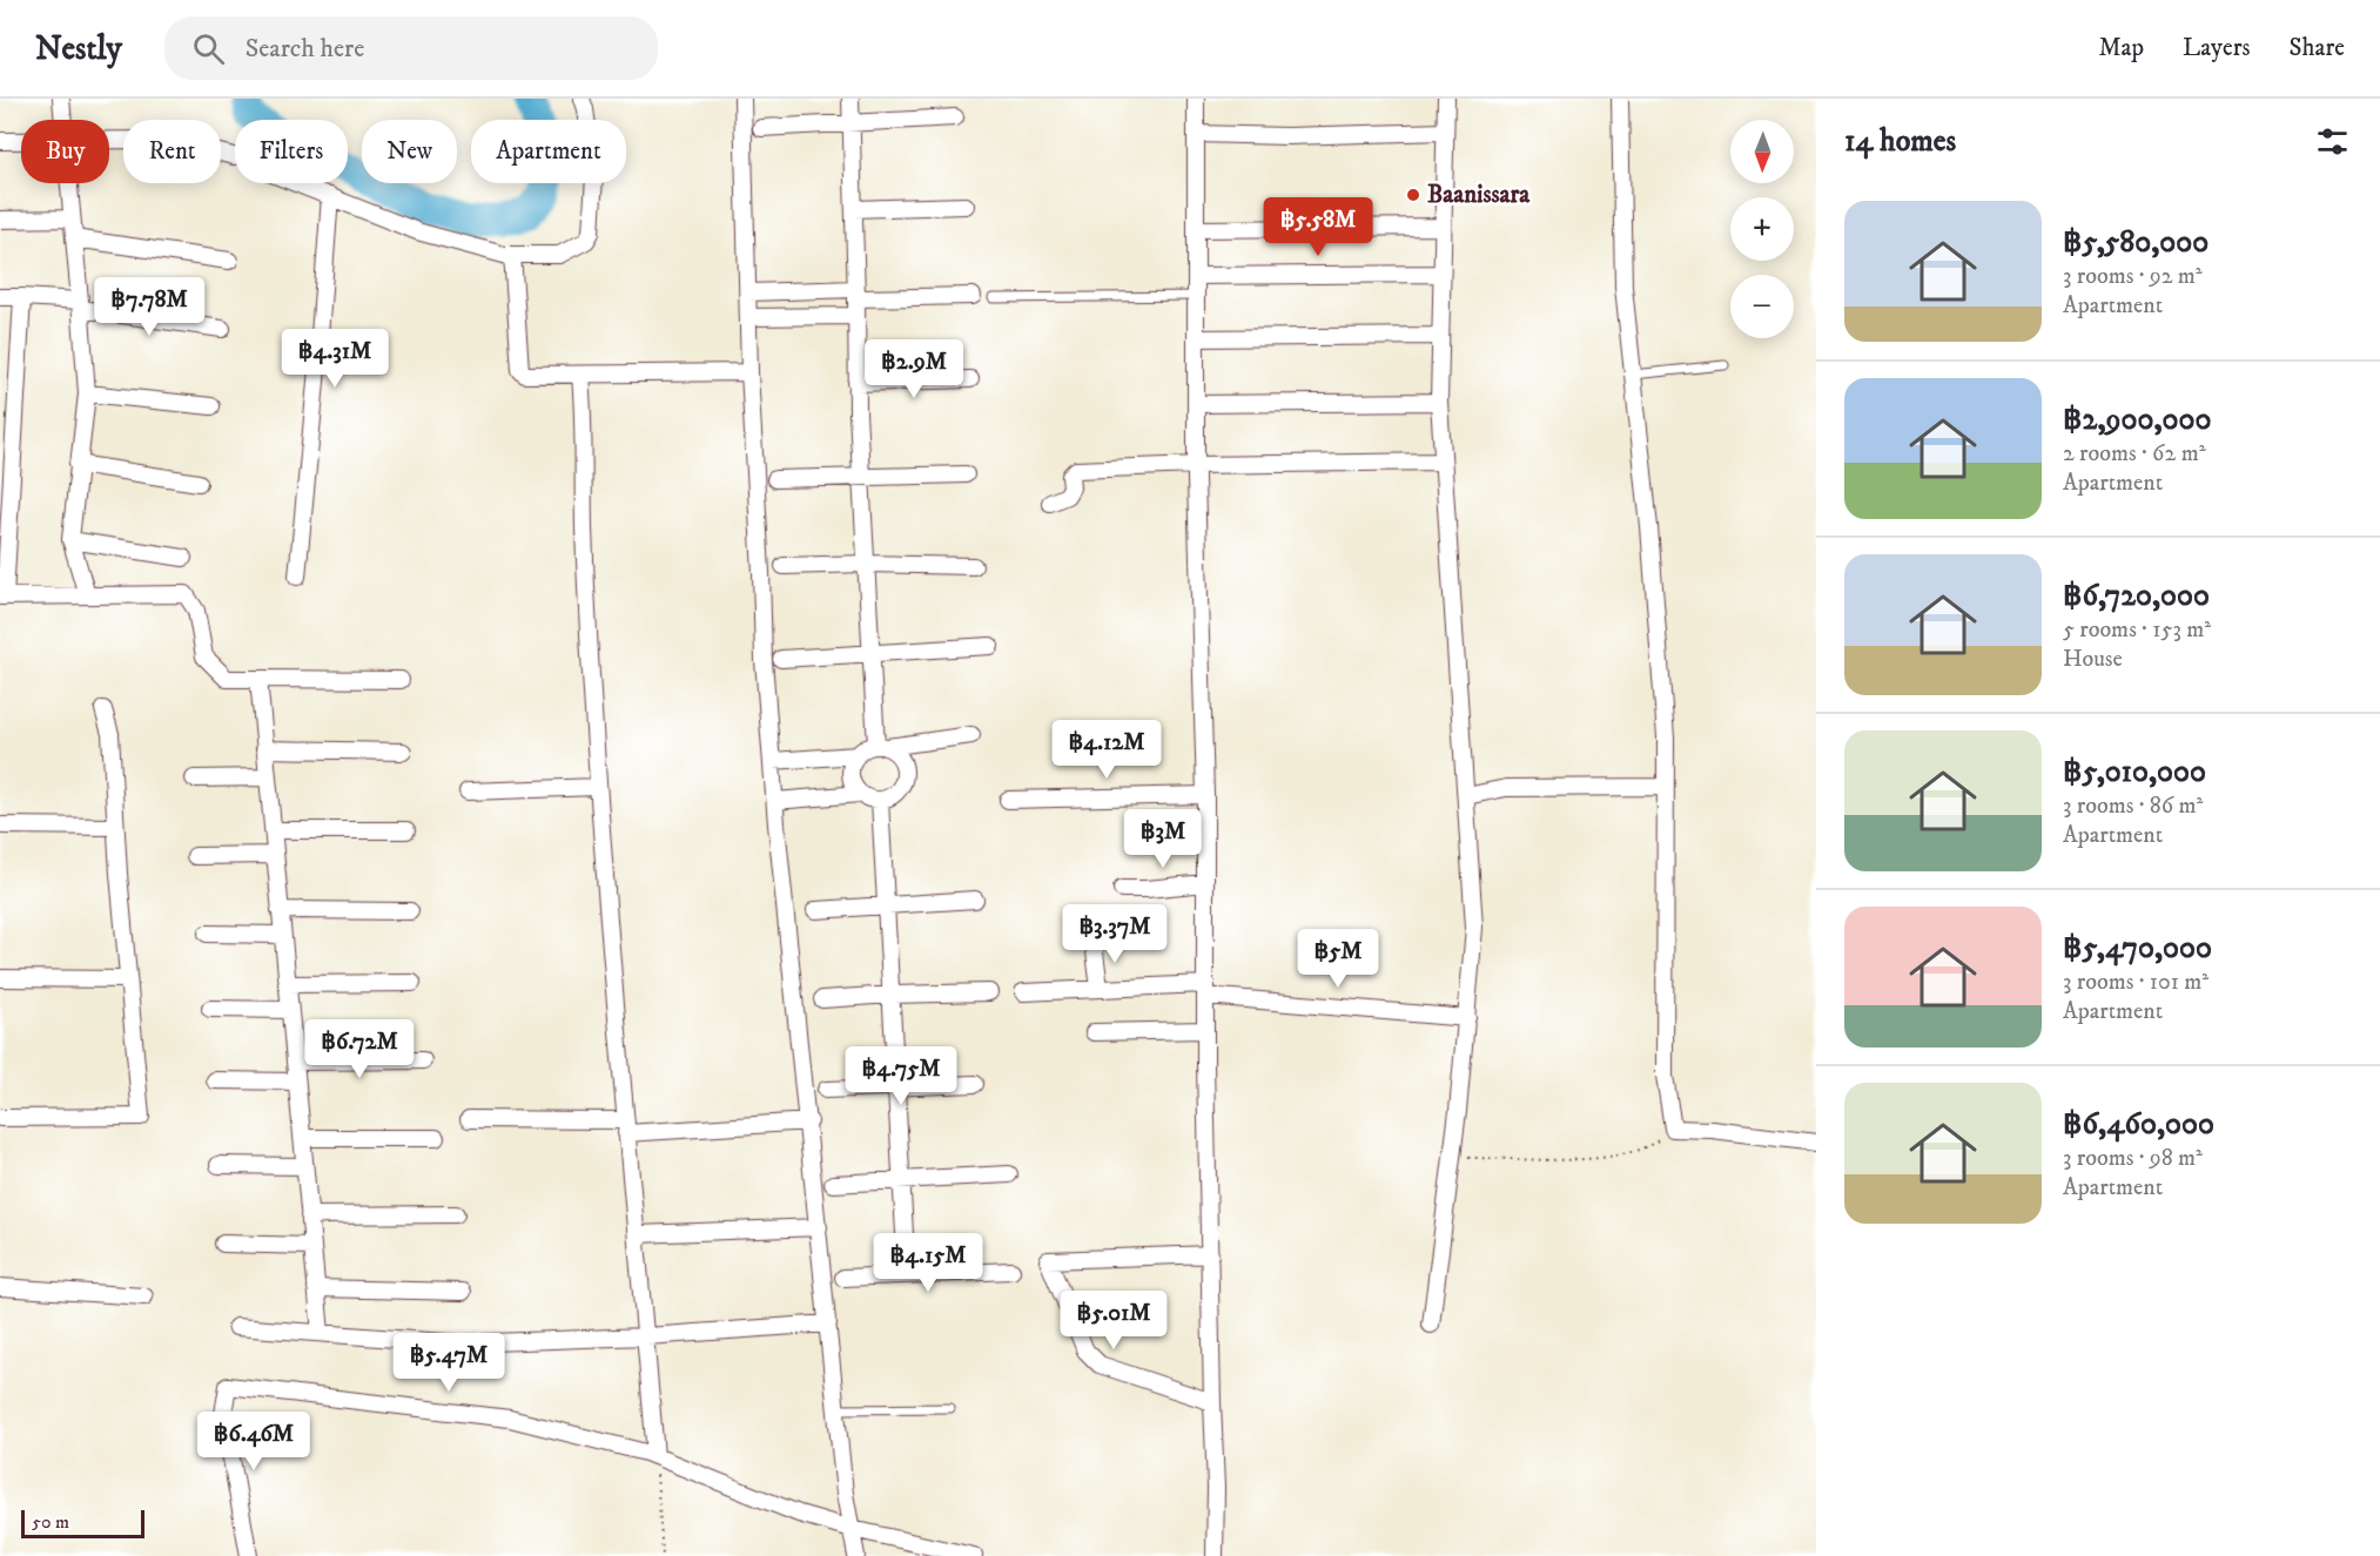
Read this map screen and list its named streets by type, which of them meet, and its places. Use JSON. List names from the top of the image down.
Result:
{
  "places": ["Baanissara"],
  "scale_bar": "50 m",
  "north": "bottom",
  "page": {
    "header": "Nestly",
    "search": "Search here",
    "nav": ["Map", "Layers", "Share"],
    "heading": "14 homes",
    "map_buttons": ["+", "−"],
    "chip": [
      "Buy",
      "Rent",
      "Filters",
      "New",
      "Apartment"
    ],
    "list": [
      {
        "name": "฿5,580,000",
        "note": "3 rooms · 92 m² · Apartment"
      },
      {
        "name": "฿2,900,000",
        "note": "2 rooms · 62 m² · Apartment"
      },
      {
        "name": "฿6,720,000",
        "note": "5 rooms · 153 m² · House"
      },
      {
        "name": "฿5,010,000",
        "note": "3 rooms · 86 m² · Apartment"
      },
      {
        "name": "฿5,470,000",
        "note": "3 rooms · 101 m² · Apartment"
      },
      {
        "name": "฿6,460,000",
        "note": "3 rooms · 98 m² · Apartment"
      }
    ],
    "price": [
      "฿5.58M",
      "฿7.78M",
      "฿4.31M",
      "฿2.9M",
      "฿4.12M",
      "฿3M",
      "฿3.37M",
      "฿5M",
      "฿6.72M",
      "฿4.75M",
      "฿4.15M",
      "฿5.01M",
      "฿5.47M",
      "฿6.46M"
    ],
    "scale": "50 m"
  }
}
